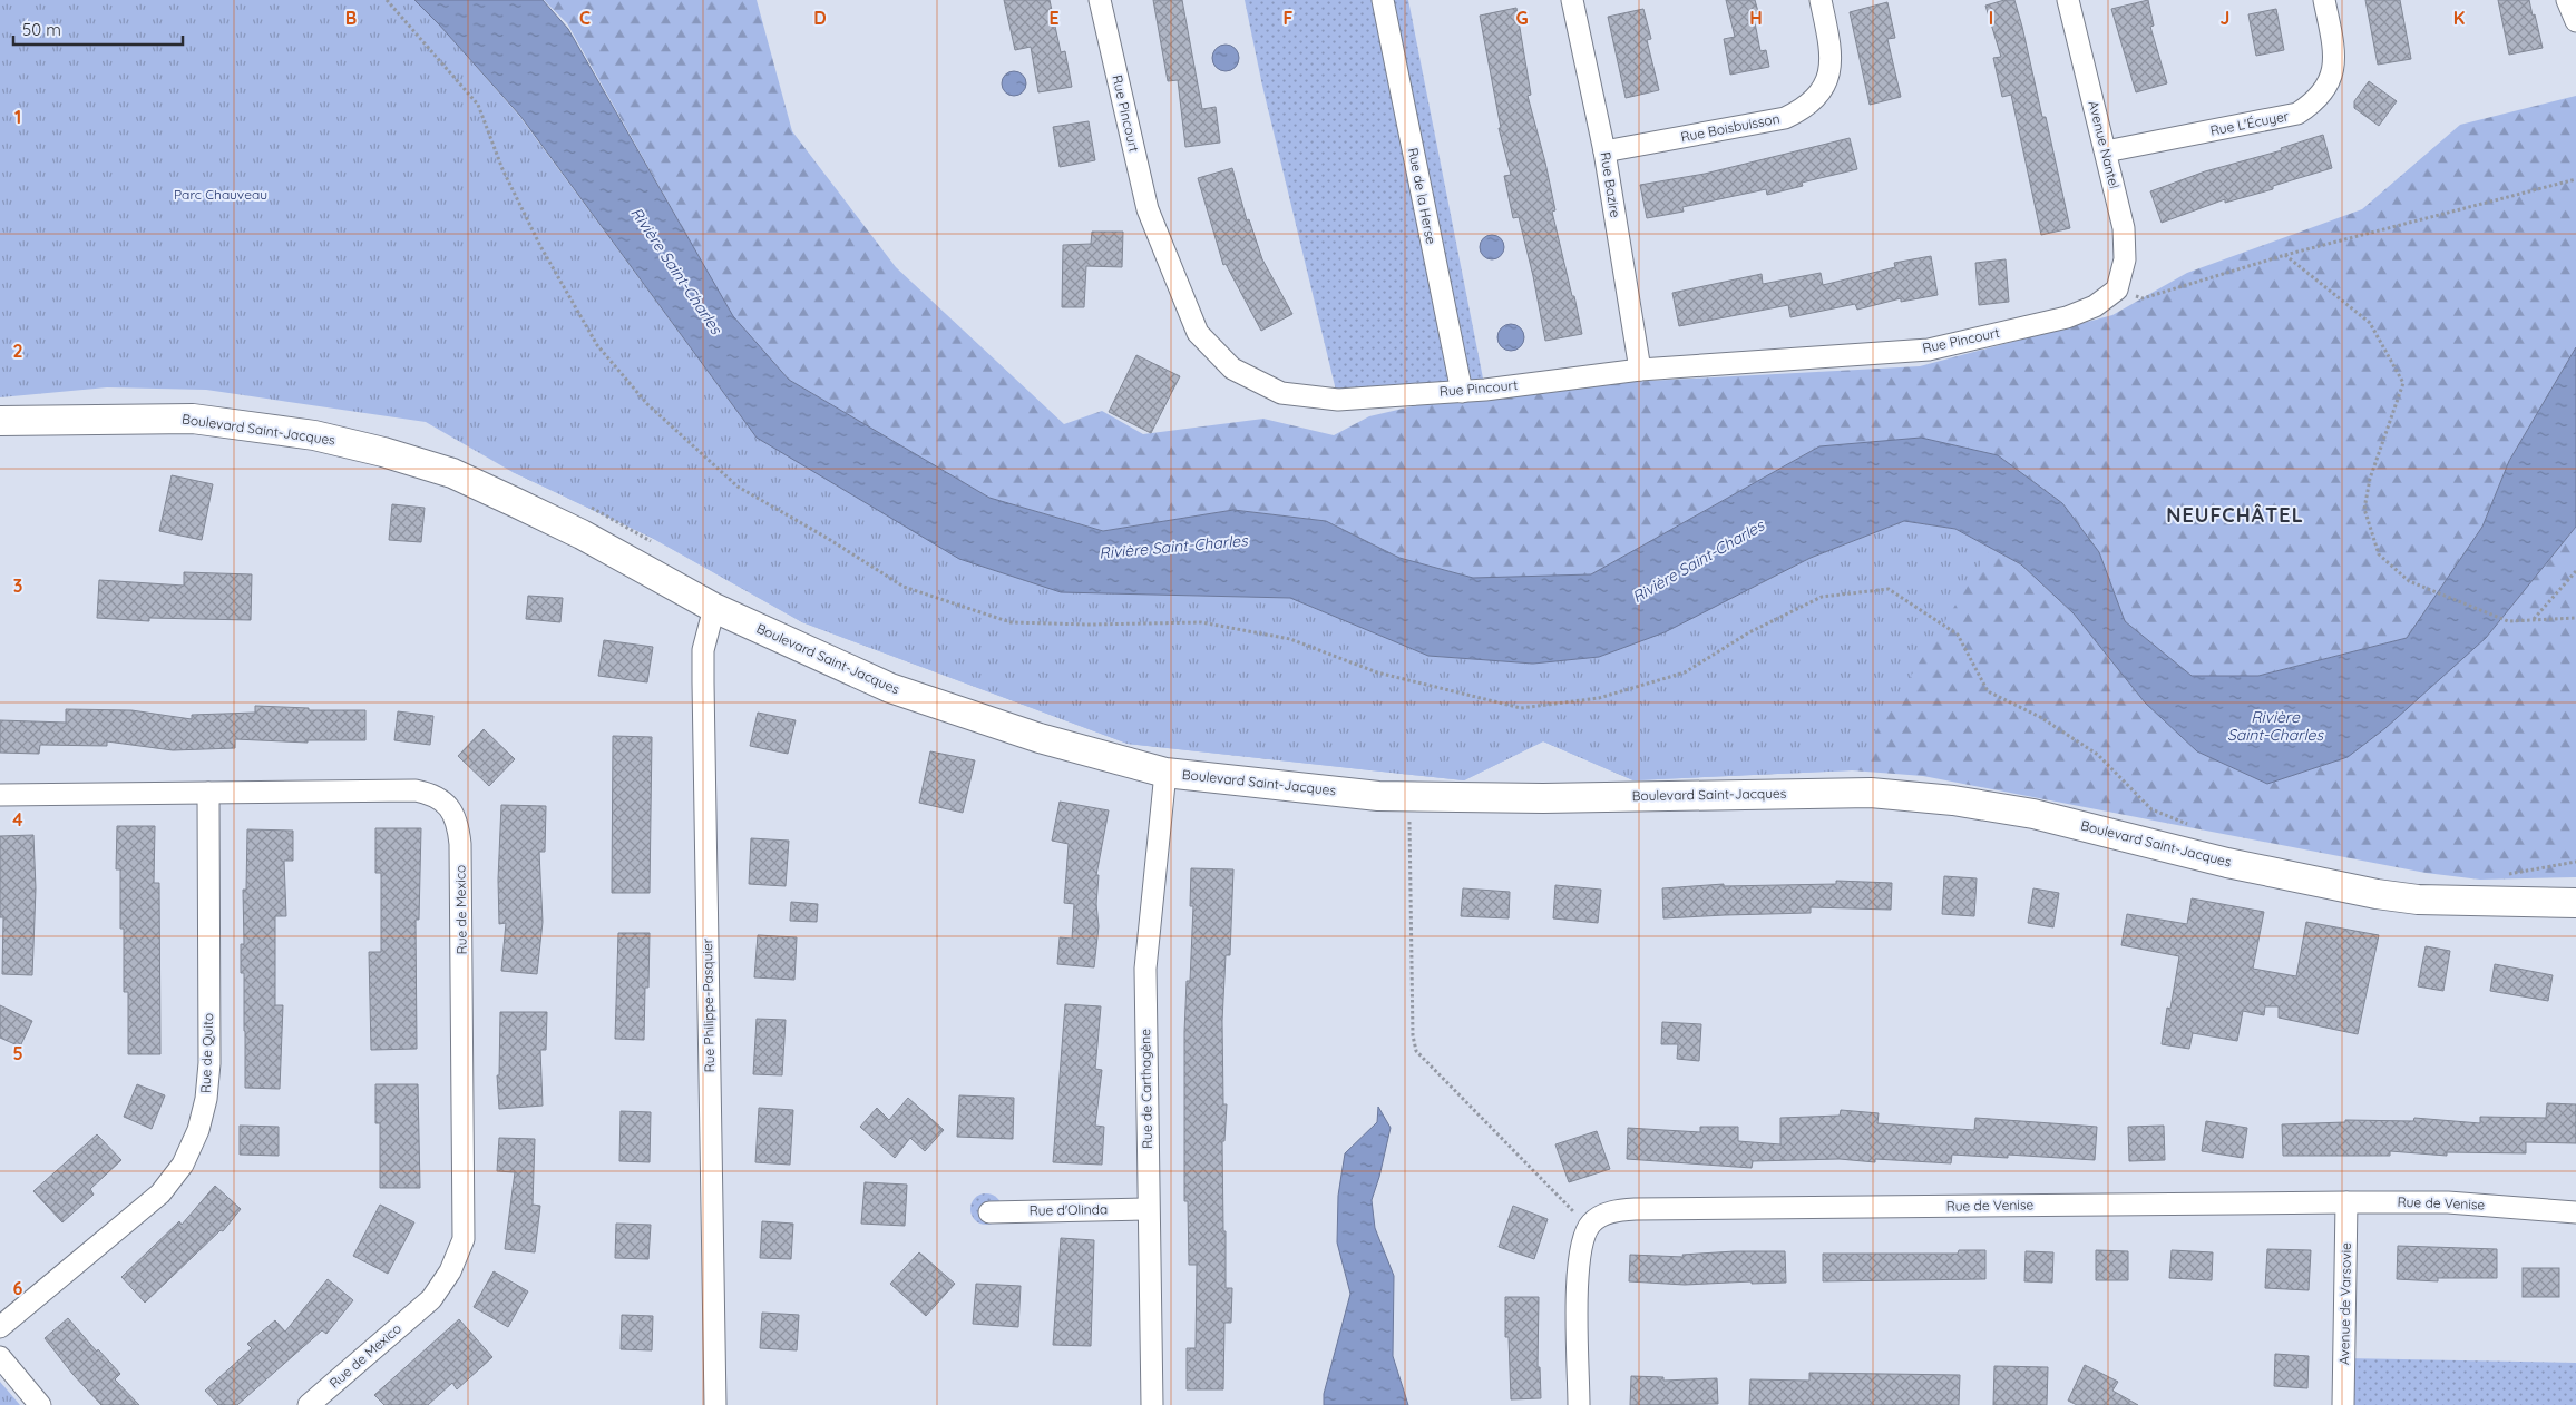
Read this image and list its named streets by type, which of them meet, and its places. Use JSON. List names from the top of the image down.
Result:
{
  "streets": {
    "street": [
      "Rue Pincourt",
      "Rue L'Écuyer",
      "Rue Boisbuisson",
      "Avenue Nantel",
      "Rue Bazire",
      "Rue de la Herse",
      "Boulevard Saint-Jacques",
      "Rue de Mexico",
      "Rue Philippe-Pasquier",
      "Rue de Quito",
      "Rue de Carthagène",
      "Rue de Venise",
      "Rue d'Olinda",
      "Avenue de Varsovie"
    ]
  },
  "crossings": [
    ["Rue Pincourt", "Avenue Nantel"],
    ["Rue Pincourt", "Rue Bazire"],
    ["Rue Pincourt", "Rue de la Herse"],
    ["Rue L'Écuyer", "Avenue Nantel"],
    ["Rue Boisbuisson", "Rue Bazire"],
    ["Boulevard Saint-Jacques", "Rue Philippe-Pasquier"],
    ["Boulevard Saint-Jacques", "Rue de Carthagène"],
    ["Rue de Mexico", "Rue de Quito"],
    ["Rue de Carthagène", "Rue d'Olinda"],
    ["Rue de Venise", "Avenue de Varsovie"]
  ],
  "districts": ["NEUFCHÂTEL"],
  "water": ["Rivière Saint-Charles"],
  "parks": ["Parc Chauveau"],
  "scale_bar": "50 m",
  "grid": {
    "columns": [
      "B",
      "C",
      "D",
      "E",
      "F",
      "G",
      "H",
      "I",
      "J",
      "K"
    ],
    "rows": [
      "1",
      "2",
      "3",
      "4",
      "5",
      "6"
    ]
  }
}
